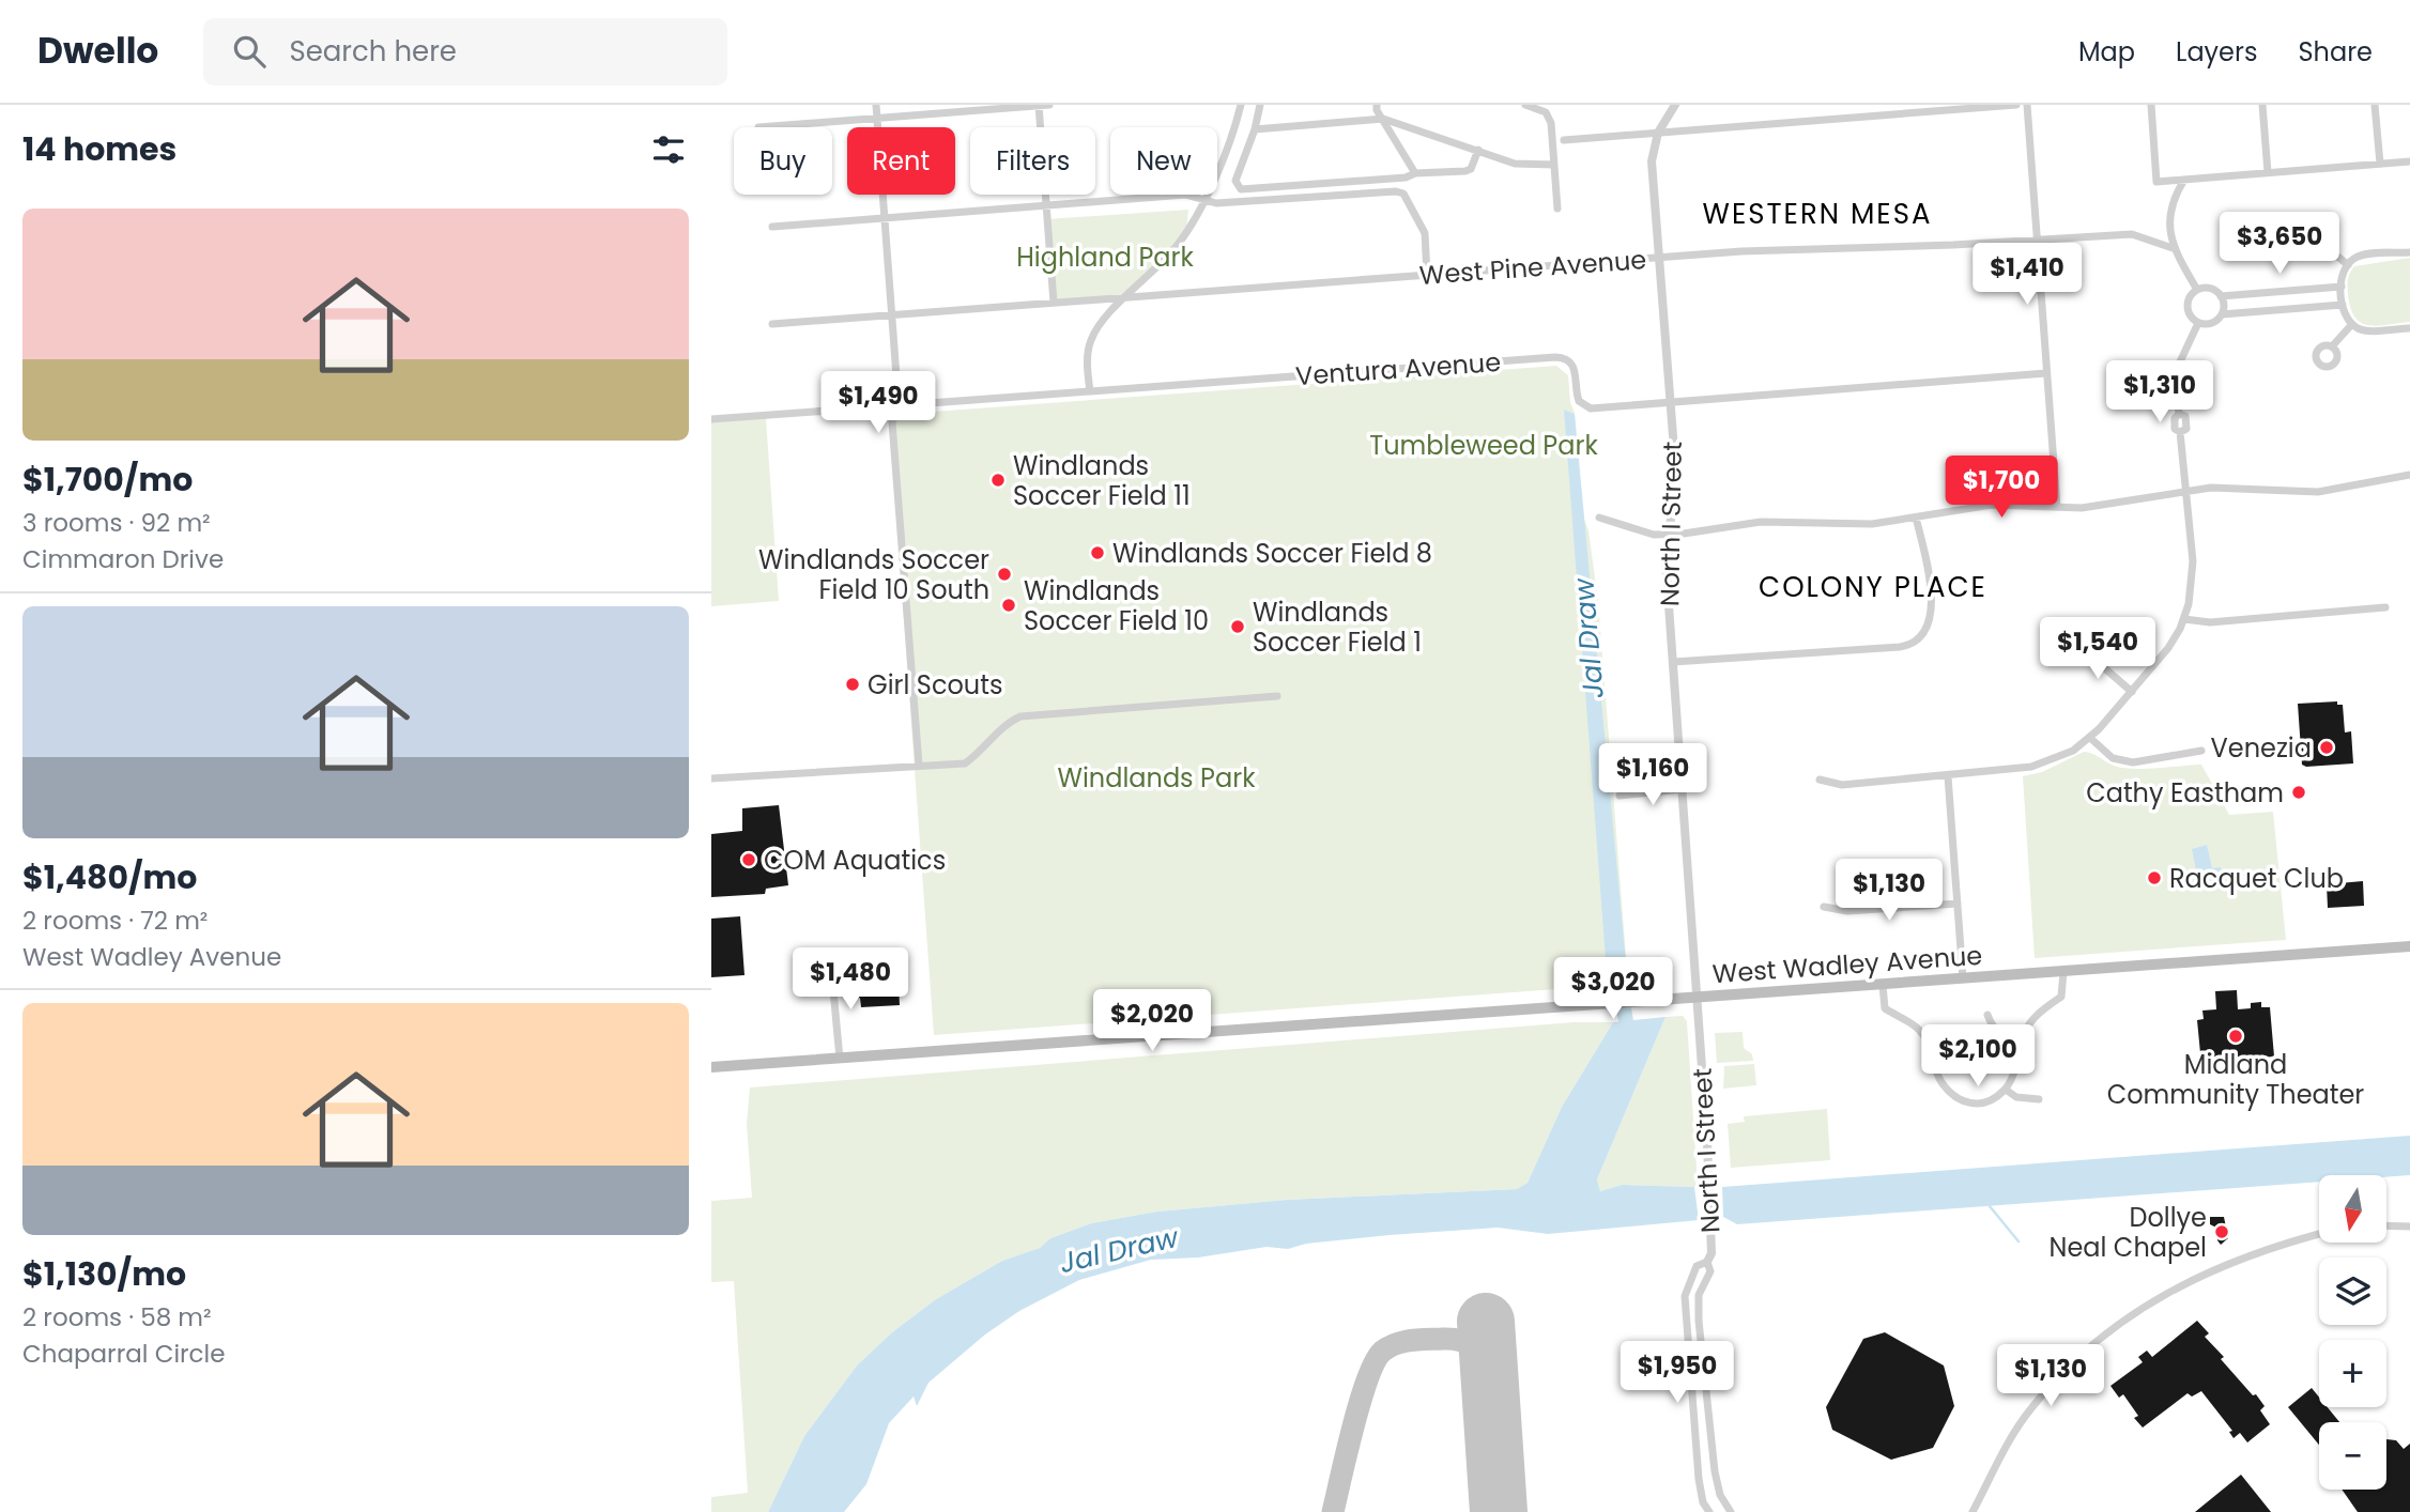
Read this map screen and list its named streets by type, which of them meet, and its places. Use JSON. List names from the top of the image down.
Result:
{
  "streets": {
    "main road": ["West Wadley Avenue"],
    "street": ["West Pine Avenue", "Ventura Avenue", "North I Street"]
  },
  "crossings": [
    ["West Pine Avenue", "North I Street"],
    ["Ventura Avenue", "North I Street"],
    ["North I Street", "West Wadley Avenue"]
  ],
  "districts": ["WESTERN MESA", "COLONY PLACE"],
  "water": ["Jal Draw"],
  "parks": ["Highland Park", "Tumbleweed Park", "Windlands Park"],
  "places": [
    "Windlands Soccer Field 11",
    "Windlands Soccer Field 8",
    "Windlands Soccer Field 10 South",
    "Windlands Soccer Field 10",
    "Windlands Soccer Field 1",
    "Girl Scouts",
    "Venezia",
    "Cathy Eastham",
    "COM Aquatics",
    "Racquet Club",
    "Midland Community Theater",
    "Dollye Neal Chapel"
  ],
  "north": "bottom",
  "page": {
    "header": "Dwello",
    "search": "Search here",
    "nav": ["Map", "Layers", "Share"],
    "heading": "14 homes",
    "chip": [
      "Buy",
      "Rent",
      "Filters",
      "New"
    ],
    "list": [
      {
        "name": "$1,700/mo",
        "note": "3 rooms · 92 m² · Cimmaron Drive"
      },
      {
        "name": "$1,480/mo",
        "note": "2 rooms · 72 m² · West Wadley Avenue"
      },
      {
        "name": "$1,130/mo",
        "note": "2 rooms · 58 m² · Chaparral Circle"
      }
    ],
    "price": [
      "$3,650",
      "$1,410",
      "$1,310",
      "$1,490",
      "$1,700",
      "$1,540",
      "$1,160",
      "$1,130",
      "$1,480",
      "$3,020",
      "$2,020",
      "$2,100",
      "$1,950",
      "$1,130"
    ],
    "map_buttons": ["+", "−"]
  }
}
